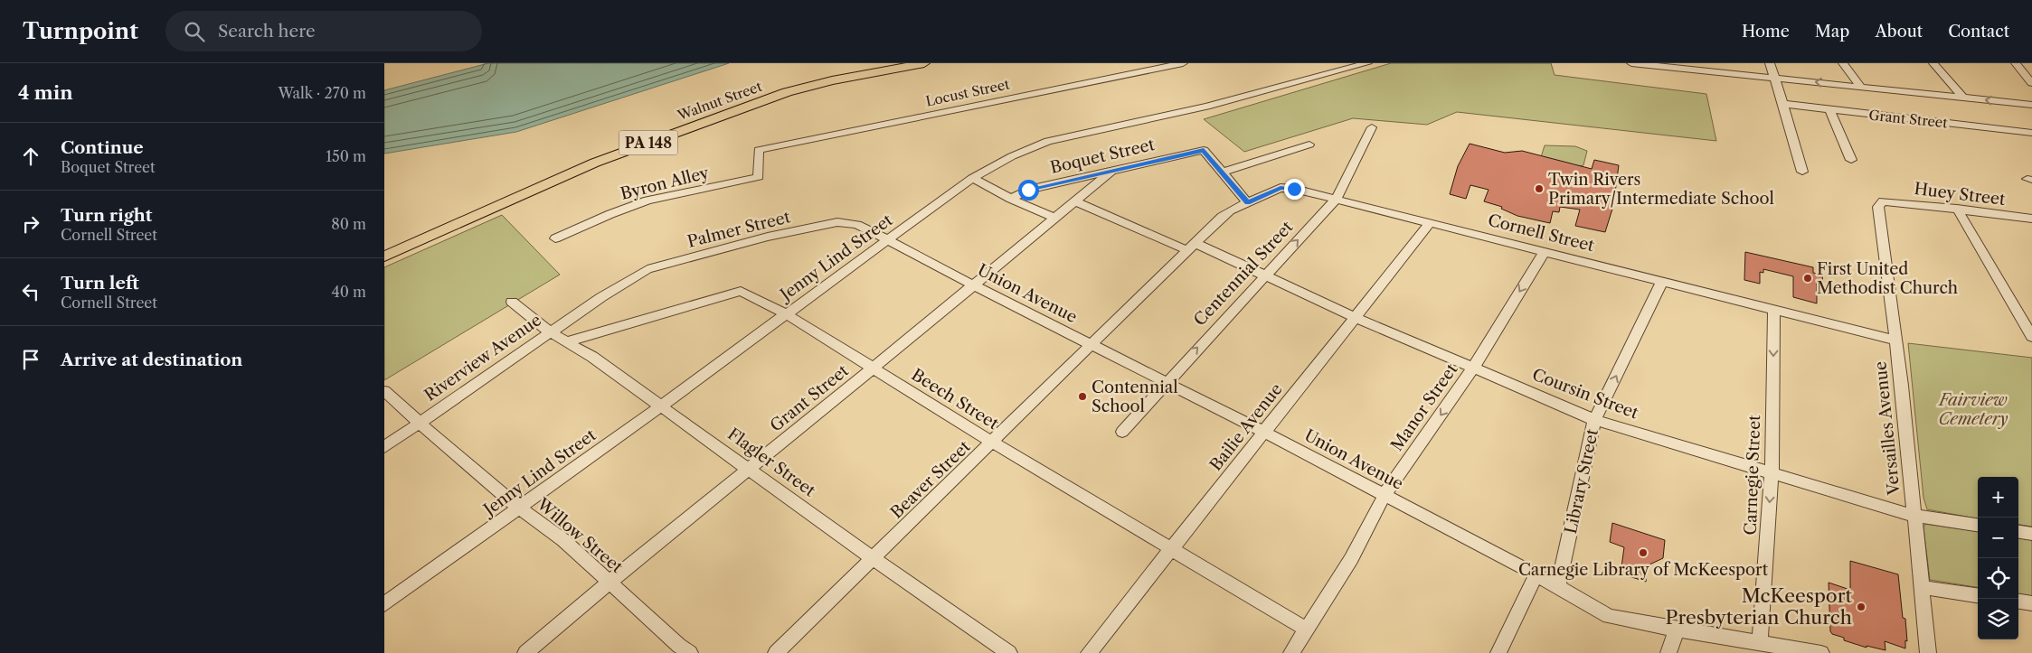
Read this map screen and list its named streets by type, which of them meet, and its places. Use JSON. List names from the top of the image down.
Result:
{
  "streets": {
    "main road": ["Walnut Street", "PA 148"],
    "street": [
      "Locust Street",
      "Grant Street",
      "Boquet Street",
      "Byron Alley",
      "Huey Street",
      "Palmer Street",
      "Cornell Street",
      "Jenny Lind Street",
      "Centennial Street",
      "Union Avenue",
      "Riverview Avenue",
      "Coursin Street",
      "Beech Street",
      "Manor Street",
      "Bailie Avenue",
      "Versailles Avenue",
      "Flagler Street",
      "Carnegie Street",
      "Beaver Street",
      "Library Street",
      "Willow Street"
    ]
  },
  "crossings": [
    ["Locust Street", "Byron Alley"],
    ["Grant Street", "Boquet Street"],
    ["Grant Street", "Union Avenue"],
    ["Grant Street", "Coursin Street"],
    ["Grant Street", "Beech Street"],
    ["Grant Street", "Flagler Street"],
    ["Grant Street", "Willow Street"],
    ["Huey Street", "Versailles Avenue"],
    ["Palmer Street", "Jenny Lind Street"],
    ["Palmer Street", "Union Avenue"],
    ["Palmer Street", "Riverview Avenue"],
    ["Cornell Street", "Centennial Street"],
    ["Cornell Street", "Manor Street"],
    ["Cornell Street", "Bailie Avenue"],
    ["Cornell Street", "Versailles Avenue"],
    ["Cornell Street", "Carnegie Street"],
    ["Cornell Street", "Beaver Street"],
    ["Cornell Street", "Library Street"],
    ["Jenny Lind Street", "Union Avenue"],
    ["Jenny Lind Street", "Beech Street"],
    ["Jenny Lind Street", "Flagler Street"],
    ["Jenny Lind Street", "Willow Street"],
    ["Centennial Street", "Union Avenue"],
    ["Centennial Street", "Coursin Street"],
    ["Union Avenue", "Manor Street"],
    ["Union Avenue", "Bailie Avenue"],
    ["Union Avenue", "Carnegie Street"],
    ["Union Avenue", "Beaver Street"],
    ["Union Avenue", "Library Street"],
    ["Riverview Avenue", "Flagler Street"],
    ["Riverview Avenue", "Willow Street"],
    ["Coursin Street", "Manor Street"],
    ["Coursin Street", "Bailie Avenue"],
    ["Coursin Street", "Versailles Avenue"],
    ["Coursin Street", "Carnegie Street"],
    ["Coursin Street", "Beaver Street"],
    ["Coursin Street", "Library Street"],
    ["Beech Street", "Manor Street"],
    ["Beech Street", "Bailie Avenue"],
    ["Beech Street", "Flagler Street"],
    ["Beech Street", "Beaver Street"],
    ["Flagler Street", "Beaver Street"]
  ],
  "one_way": [
    "Centennial Street",
    "Manor Street",
    "Carnegie Street",
    "Library Street"
  ],
  "parks": ["Fairview Cemetery"],
  "places": [
    "Twin Rivers Primary/Intermediate School",
    "First United Methodist Church",
    "Contennial School",
    "Carnegie Library of McKeesport",
    "McKeesport Presbyterian Church"
  ],
  "page": {
    "header": "Turnpoint",
    "search": "Search here",
    "nav": [
      "Home",
      "Map",
      "About",
      "Contact"
    ],
    "heading": ["4 min", "Walk · 270 m"],
    "list": [
      ["Continue", "Boquet Street", "150 m"],
      ["Turn right", "Cornell Street", "80 m"],
      ["Turn left", "Cornell Street", "40 m"],
      "Arrive at destination"
    ],
    "map_buttons": ["+", "−"]
  }
}
